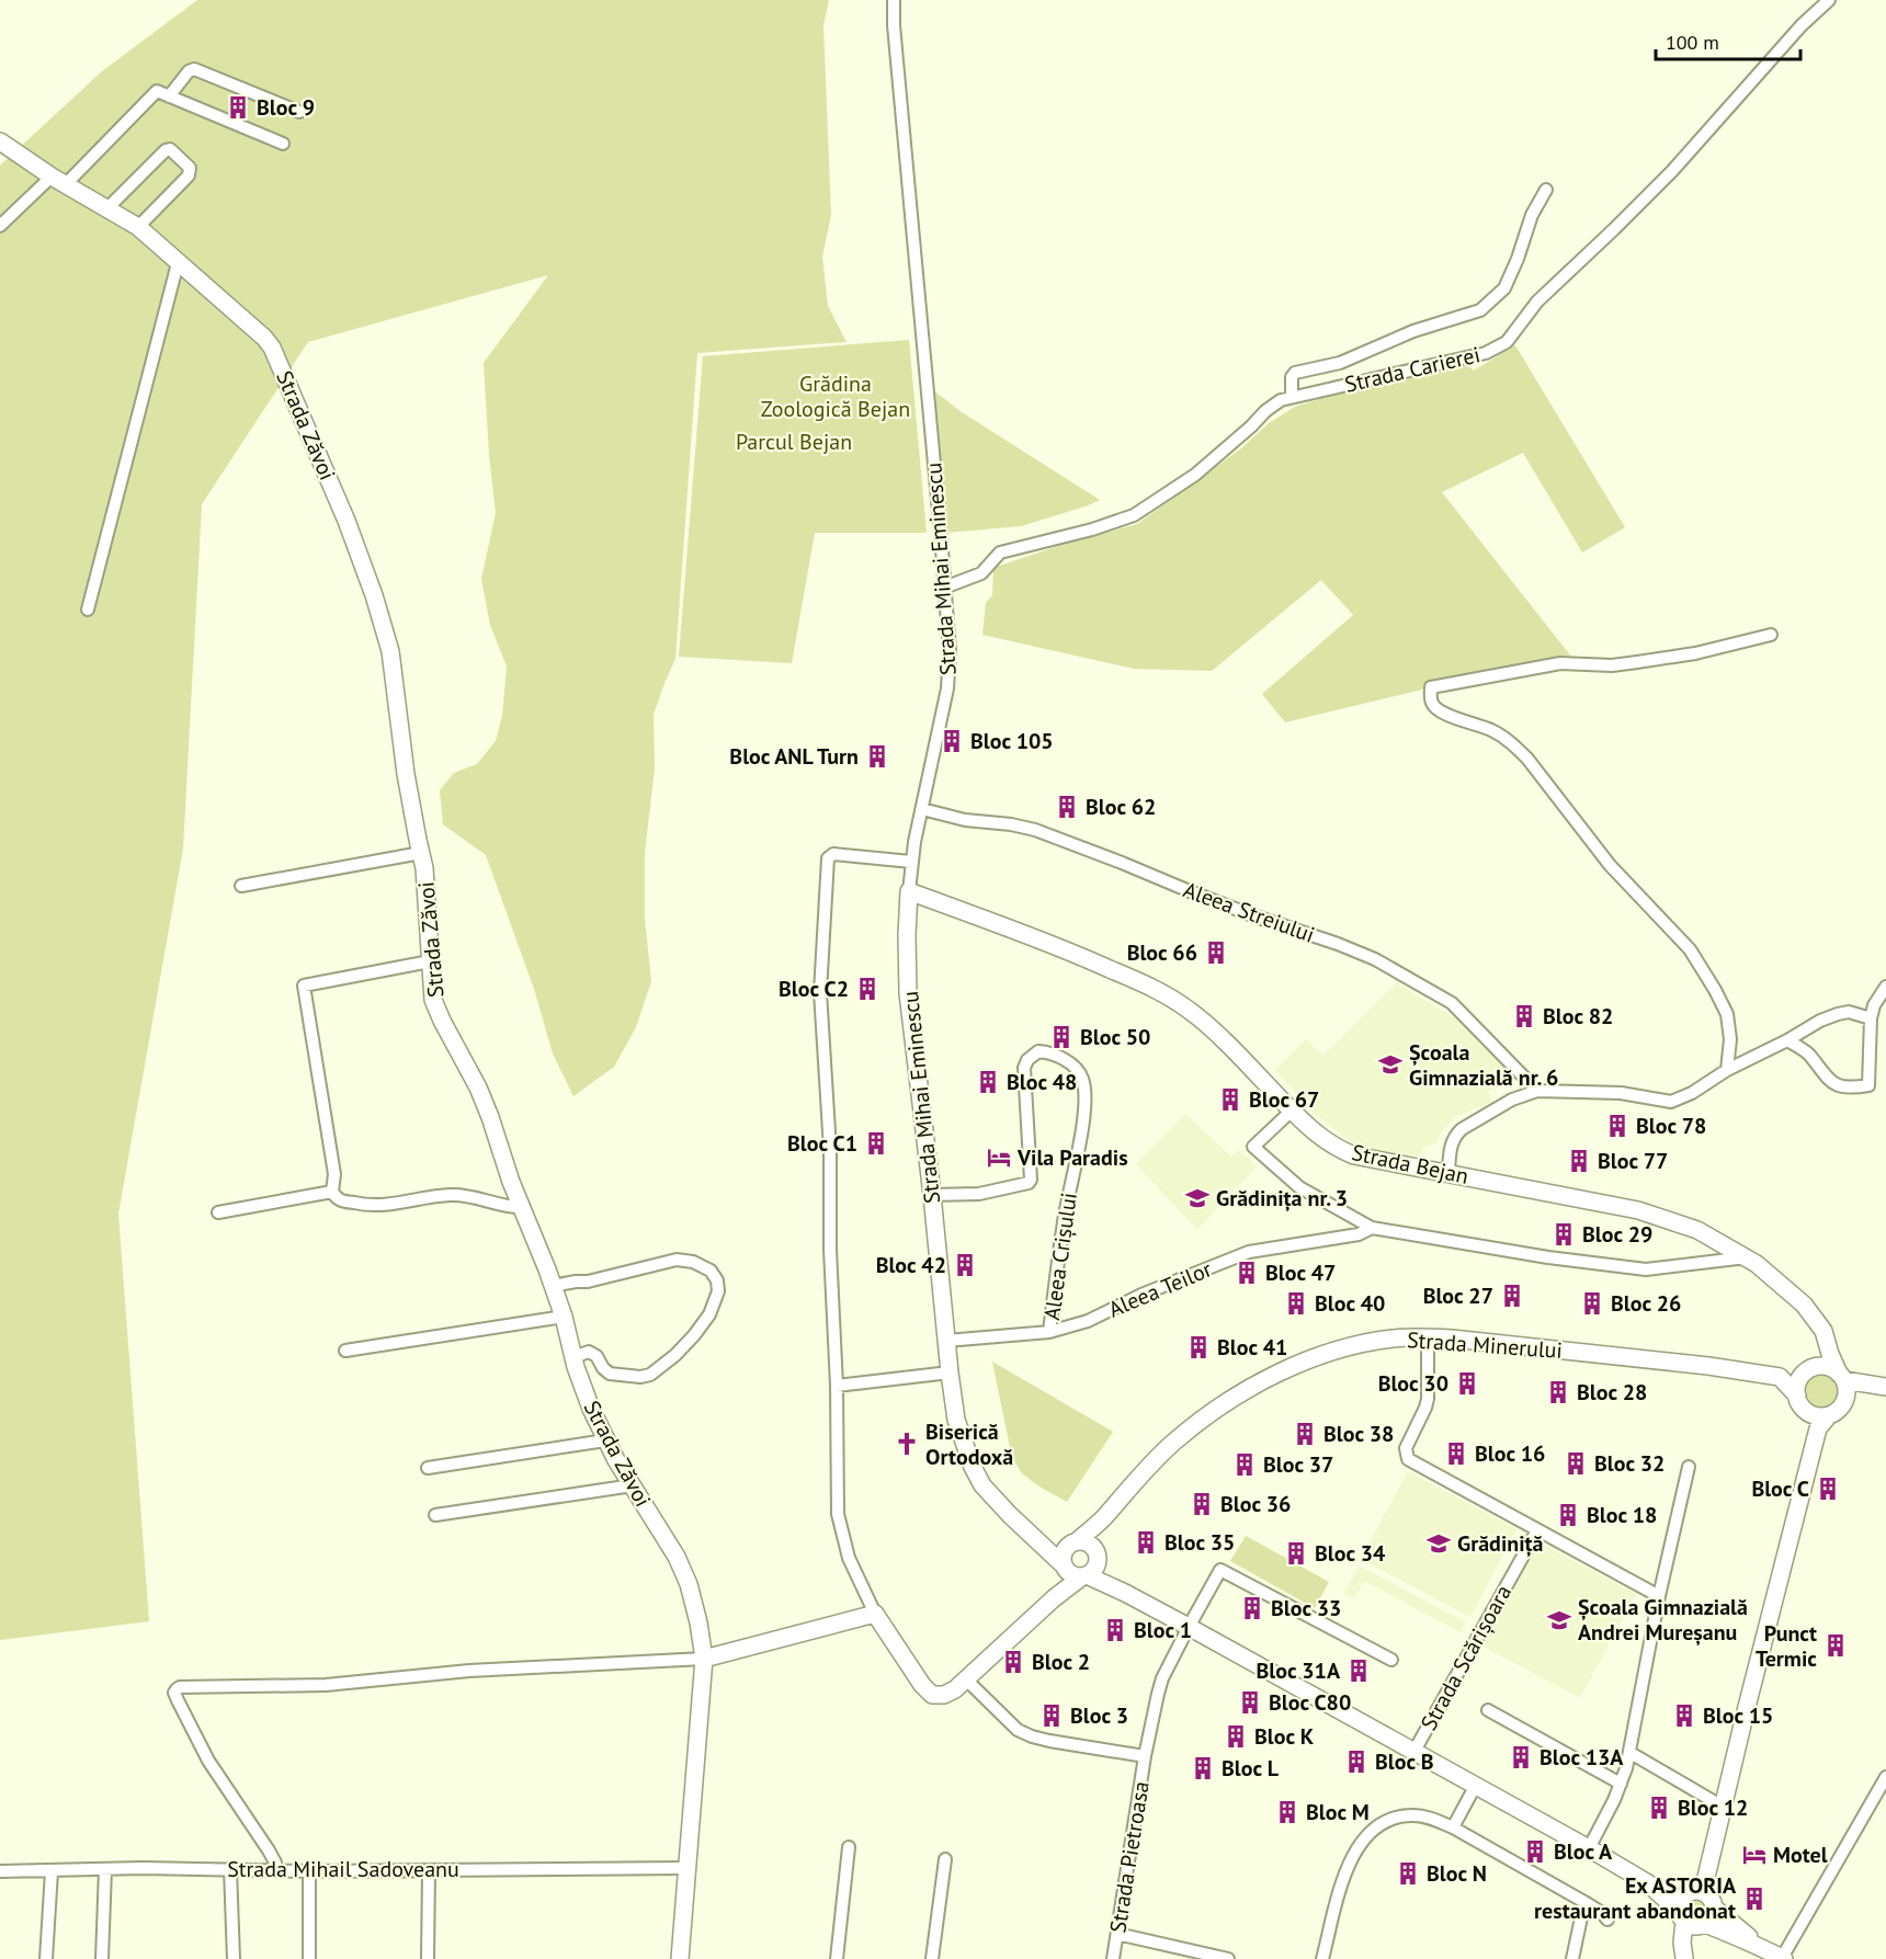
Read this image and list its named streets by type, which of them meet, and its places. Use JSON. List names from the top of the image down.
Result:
{
  "streets": {
    "street": [
      "Strada Carierei",
      "Strada Zăvoi",
      "Strada Mihai Eminescu",
      "Aleea Streiului",
      "Strada Bejan",
      "Aleea Crișului",
      "Aleea Teilor",
      "Strada Minerului",
      "Strada Scărișoara",
      "Strada Pietroasa",
      "Strada Mihail Sadoveanu"
    ]
  },
  "crossings": [
    ["Strada Carierei", "Strada Mihai Eminescu"],
    ["Strada Zăvoi", "Strada Mihail Sadoveanu"],
    ["Strada Mihai Eminescu", "Aleea Streiului"],
    ["Strada Mihai Eminescu", "Strada Bejan"],
    ["Strada Mihai Eminescu", "Aleea Crișului"],
    ["Strada Mihai Eminescu", "Aleea Teilor"],
    ["Strada Mihai Eminescu", "Strada Minerului"],
    ["Strada Bejan", "Aleea Teilor"],
    ["Aleea Crișului", "Aleea Teilor"]
  ],
  "parks": ["Grădina Zoologică Bejan", "Parcul Bejan"],
  "places": {
    "building": [
      "Bloc 9",
      "Bloc 105",
      "Bloc ANL Turn",
      "Bloc 62",
      "Bloc 66",
      "Bloc C2",
      "Bloc 82",
      "Bloc 50",
      "Bloc 48",
      "Bloc 67",
      "Bloc 78",
      "Bloc C1",
      "Bloc 77",
      "Bloc 29",
      "Bloc 42",
      "Bloc 47",
      "Bloc 27",
      "Bloc 40",
      "Bloc 26",
      "Bloc 41",
      "Bloc 30",
      "Bloc 28",
      "Bloc 38",
      "Bloc 16",
      "Bloc 32",
      "Bloc 37",
      "Bloc C",
      "Bloc 36",
      "Bloc 18",
      "Bloc 35",
      "Bloc 34",
      "Bloc 33",
      "Bloc 1",
      "Punct Termic",
      "Bloc 2",
      "Bloc 31A",
      "Bloc C80",
      "Bloc 3",
      "Bloc 15",
      "Bloc K",
      "Bloc 13A",
      "Bloc B",
      "Bloc L",
      "Bloc 12",
      "Bloc M",
      "Bloc A",
      "Bloc N",
      "Ex ASTORIA restaurant abandonat"
    ],
    "school or university": [
      "Școala Gimnazială nr. 6",
      "Grădinița nr. 3",
      "Grădiniță",
      "Școala Gimnazială Andrei Mureșanu"
    ],
    "hotel": ["Vila Paradis", "Motel"],
    "church": ["Biserică Ortodoxă"]
  },
  "scale_bar": "100 m"
}
